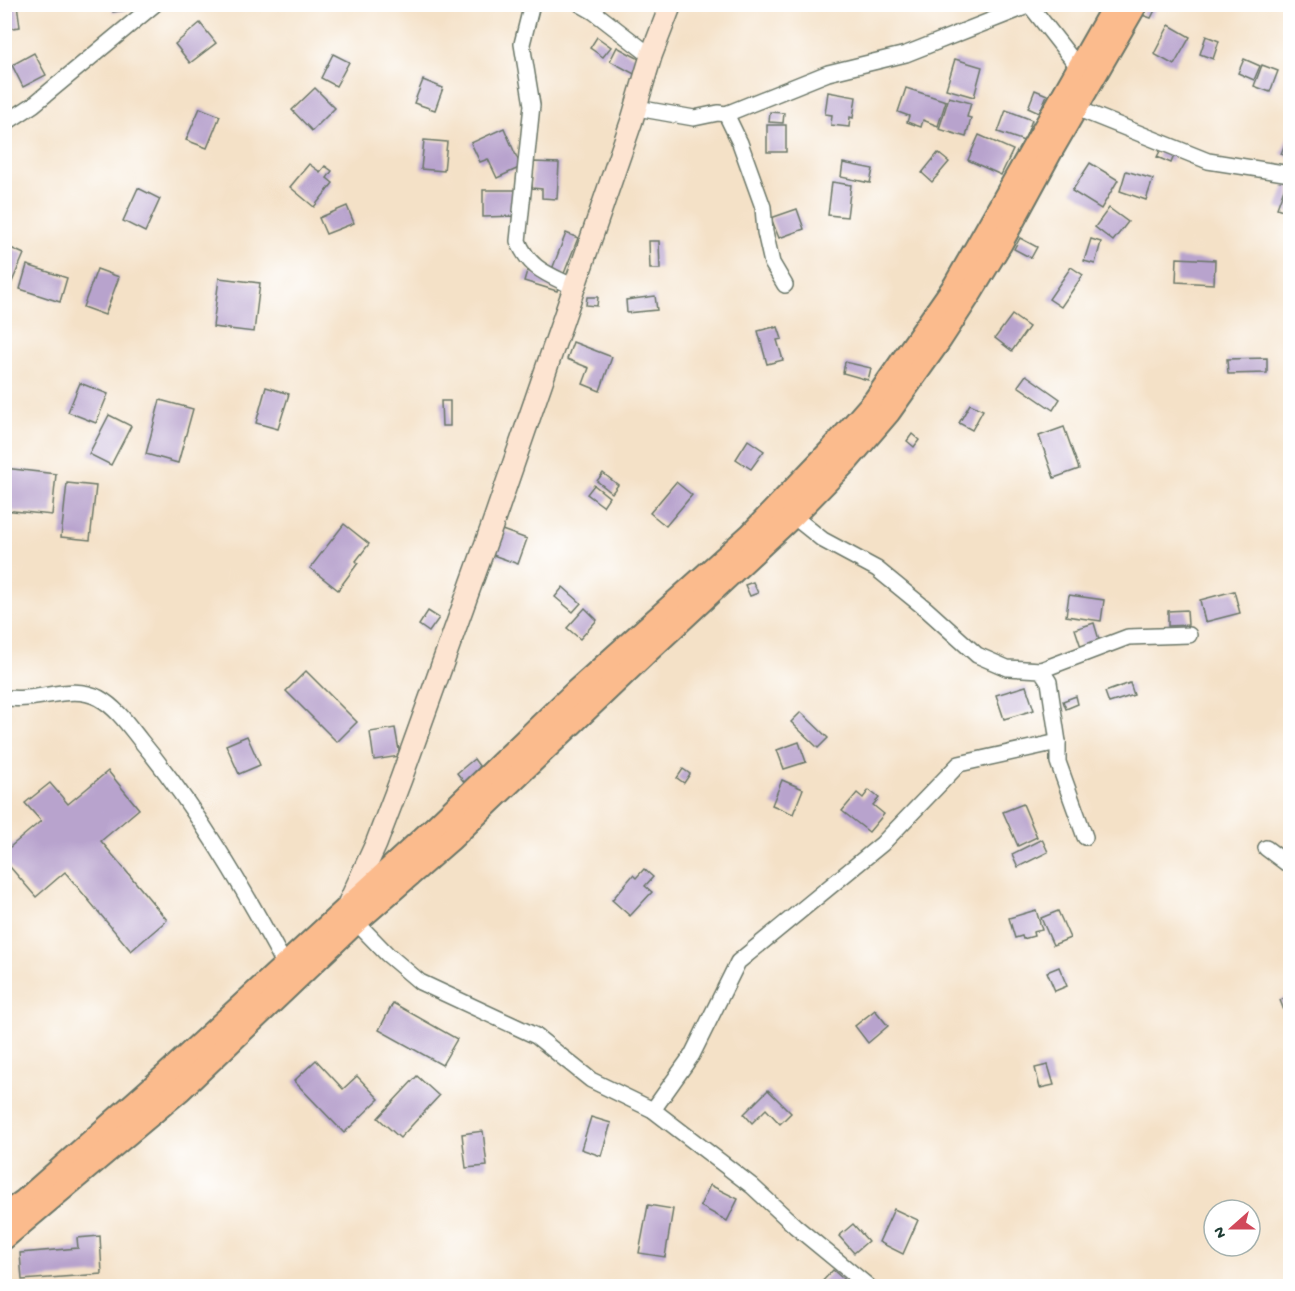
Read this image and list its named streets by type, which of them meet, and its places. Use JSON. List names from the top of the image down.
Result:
{
  "north": "left"
}
